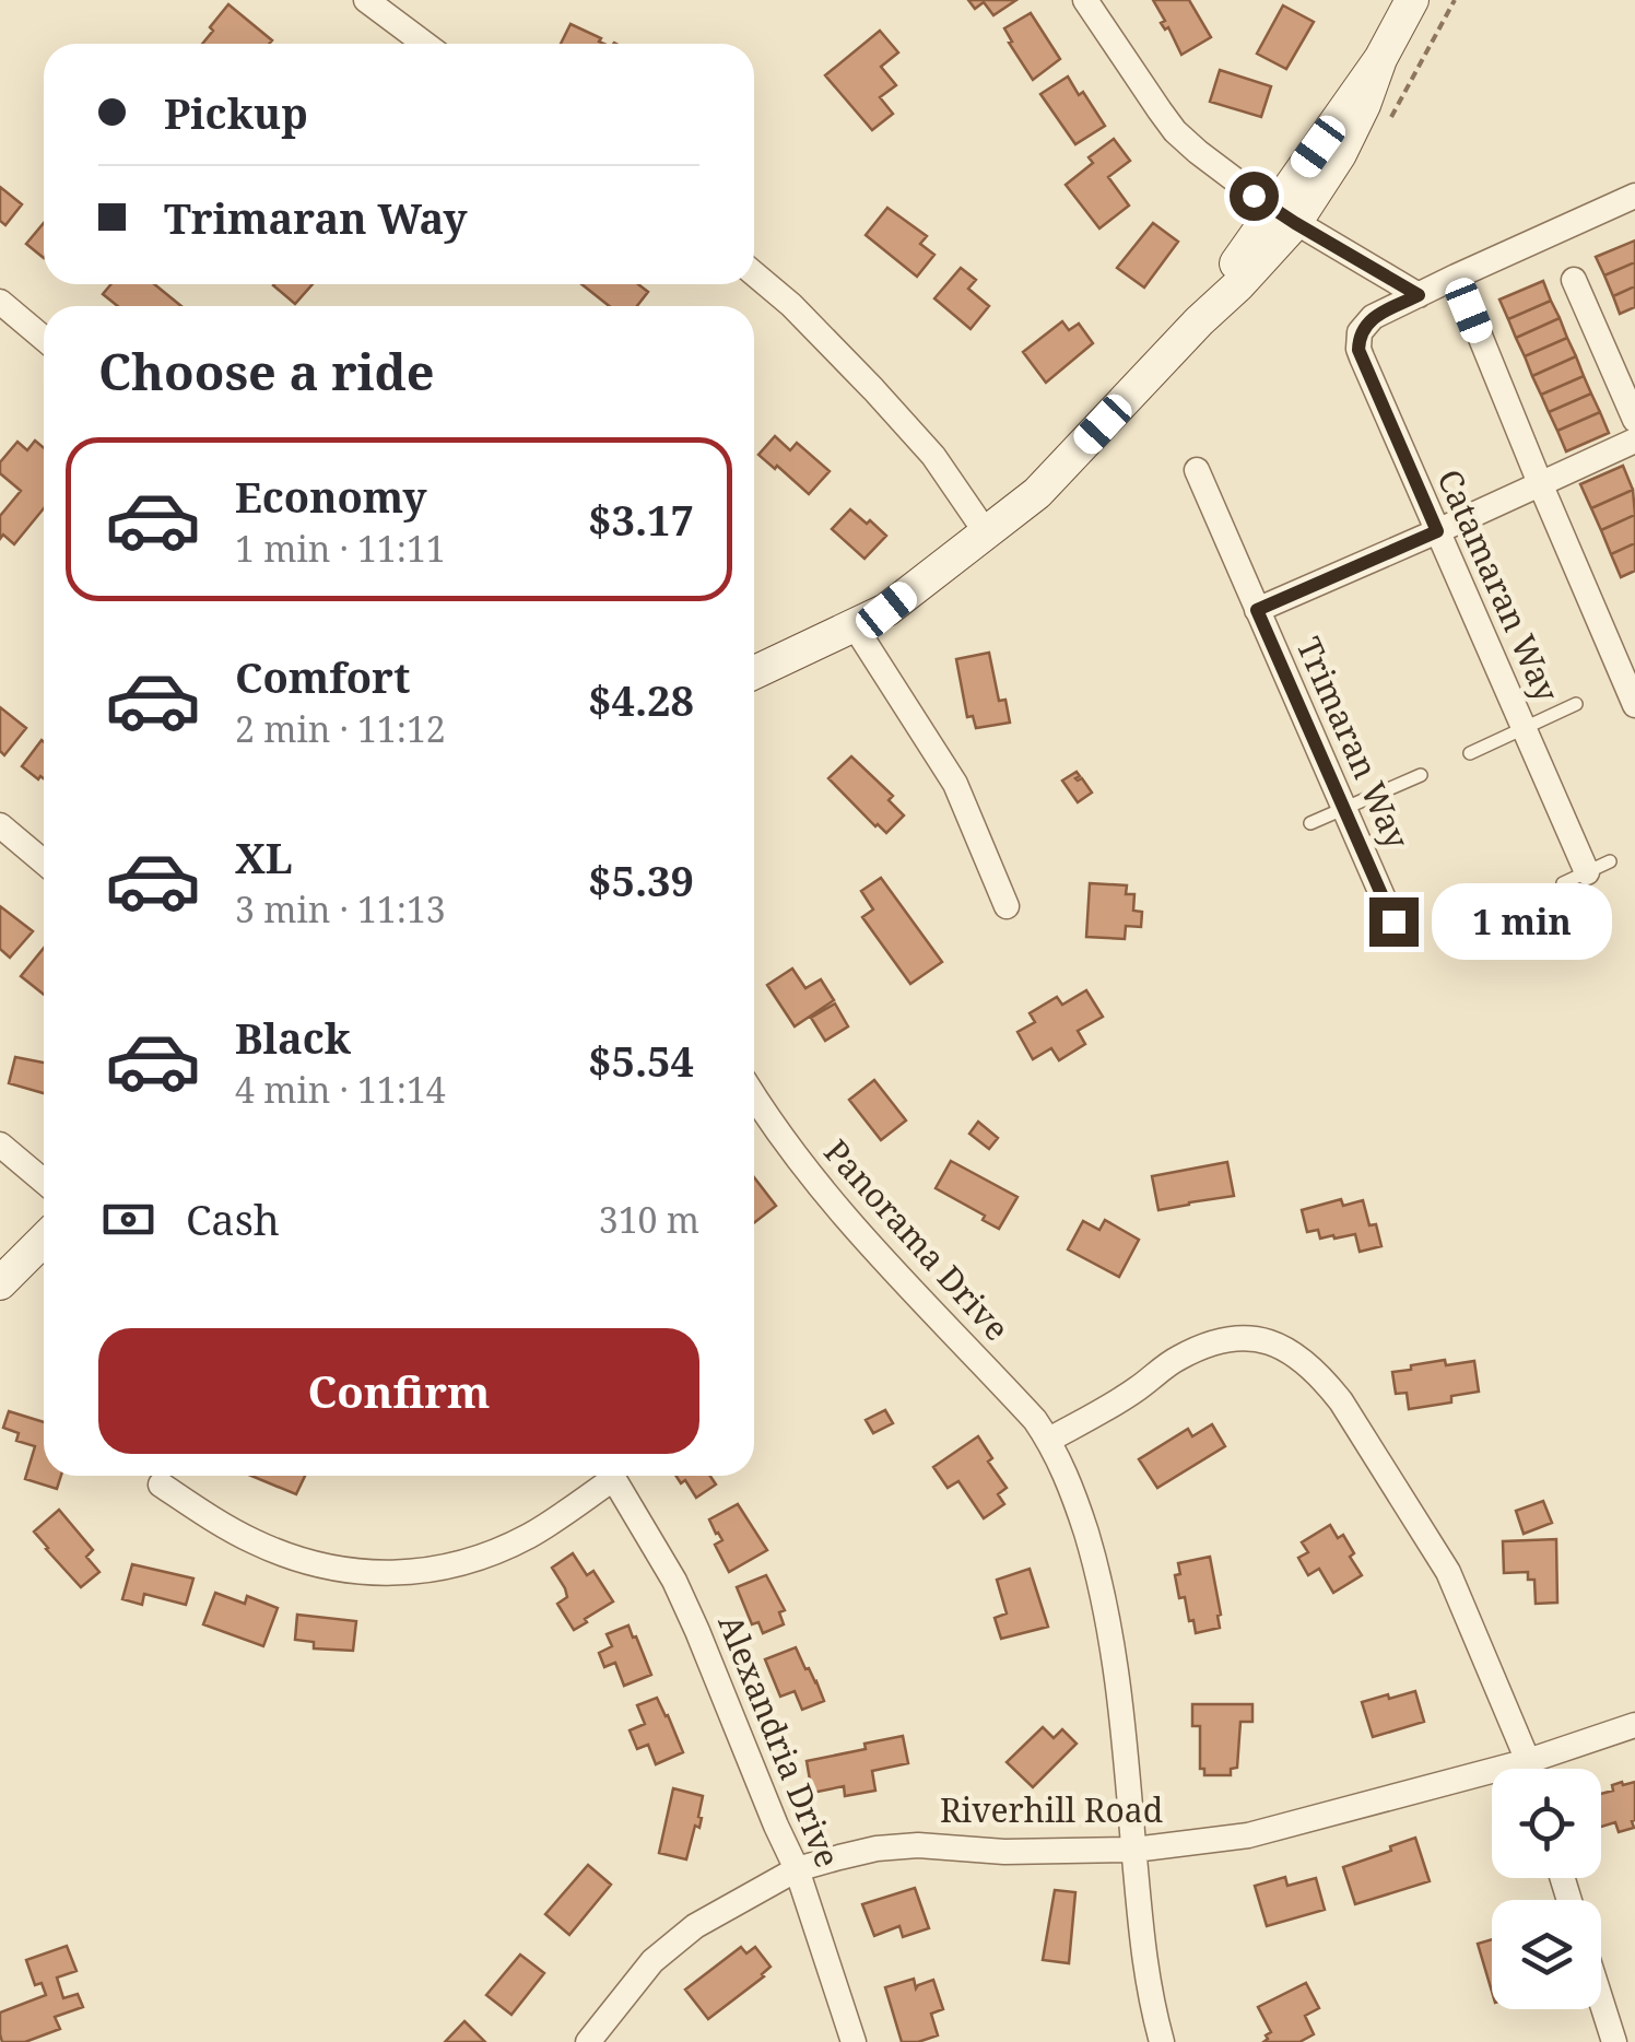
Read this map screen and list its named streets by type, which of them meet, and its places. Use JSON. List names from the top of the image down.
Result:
{
  "streets": {
    "street": [
      "Catamaran Way",
      "Trimaran Way",
      "Panorama Drive",
      "Alexandria Drive",
      "Riverhill Road"
    ]
  },
  "crossings": [
    ["Panorama Drive", "Riverhill Road"],
    ["Alexandria Drive", "Riverhill Road"]
  ],
  "page": {
    "banner": ["Pickup", "Trimaran Way"],
    "heading": "Choose a ride",
    "list": [
      {
        "name": "Economy",
        "note": "1 min · 11:11",
        "value": "$3.17"
      },
      {
        "name": "Comfort",
        "note": "2 min · 11:12",
        "value": "$4.28"
      },
      {
        "name": "XL",
        "note": "3 min · 11:13",
        "value": "$5.39"
      },
      {
        "name": "Black",
        "note": "4 min · 11:14",
        "value": "$5.54"
      }
    ],
    "bubble": "1 min",
    "pay": ["Cash", "310 m"],
    "buttons": "Confirm"
  }
}
